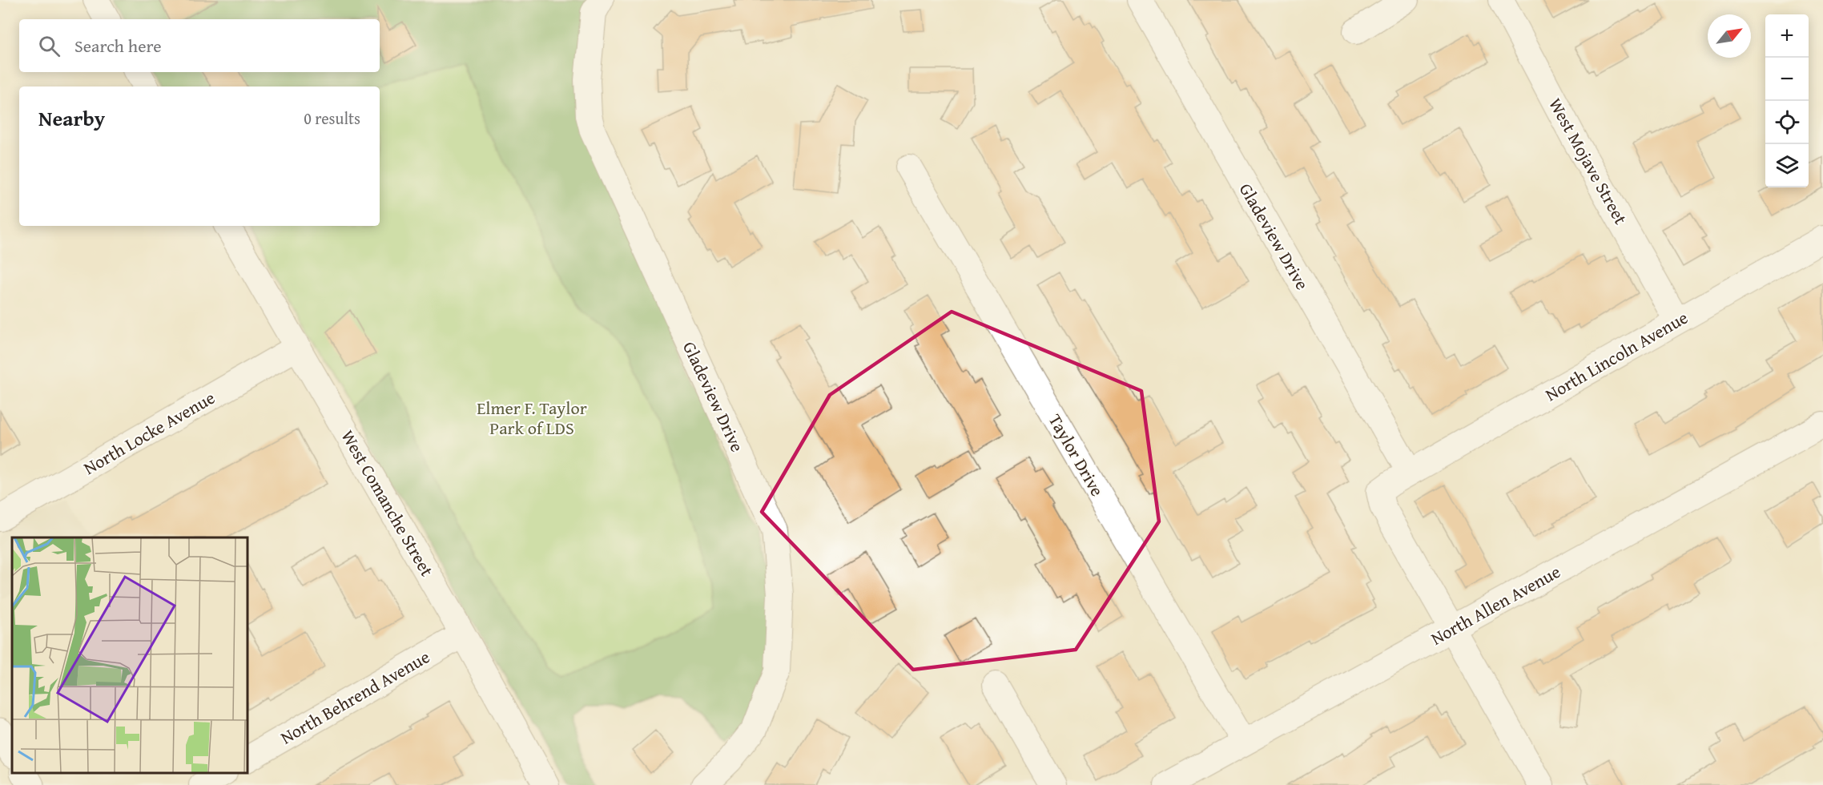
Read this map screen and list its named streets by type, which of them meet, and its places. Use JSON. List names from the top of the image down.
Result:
{
  "streets": {
    "street": [
      "West Mojave Street",
      "Gladeview Drive",
      "North Lincoln Avenue",
      "North Locke Avenue",
      "Taylor Drive",
      "West Comanche Street",
      "North Allen Avenue",
      "North Behrend Avenue"
    ]
  },
  "crossings": [
    ["West Mojave Street", "North Lincoln Avenue"],
    ["Gladeview Drive", "North Lincoln Avenue"],
    ["North Lincoln Avenue", "North Allen Avenue"],
    ["North Locke Avenue", "West Comanche Street"],
    ["Taylor Drive", "North Allen Avenue"],
    ["West Comanche Street", "North Behrend Avenue"]
  ],
  "parks": ["Elmer F. Taylor Park of LDS"],
  "north": "top right",
  "page": {
    "map_buttons": ["+", "−"],
    "search": "Search here",
    "heading": ["Nearby", "0 results"]
  }
}
